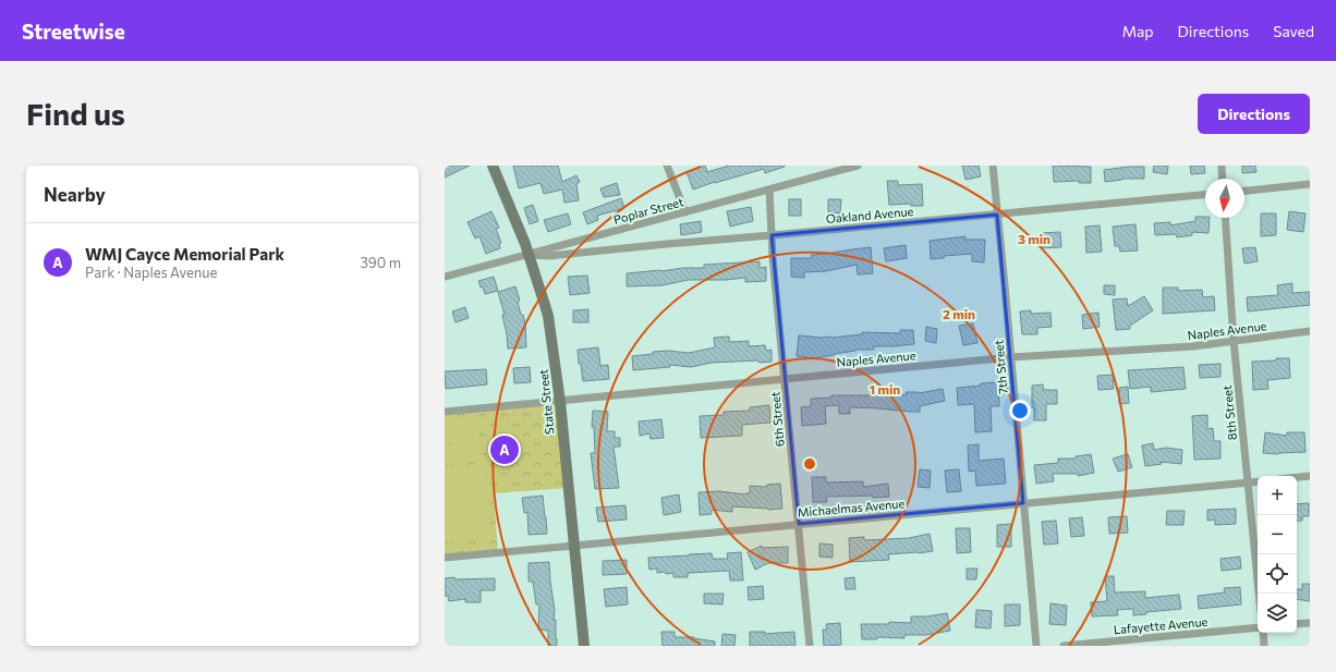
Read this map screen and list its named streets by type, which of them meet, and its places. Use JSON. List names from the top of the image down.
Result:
{
  "streets": {
    "main road": ["State Street"],
    "street": [
      "Poplar Street",
      "Oakland Avenue",
      "Naples Avenue",
      "7th Street",
      "8th Street",
      "6th Street",
      "Michaelmas Avenue",
      "Lafayette Avenue"
    ]
  },
  "crossings": [
    ["Poplar Street", "Oakland Avenue"],
    ["Poplar Street", "State Street"],
    ["Poplar Street", "6th Street"],
    ["Oakland Avenue", "7th Street"],
    ["Oakland Avenue", "State Street"],
    ["Oakland Avenue", "6th Street"],
    ["Naples Avenue", "7th Street"],
    ["Naples Avenue", "State Street"],
    ["Naples Avenue", "8th Street"],
    ["Naples Avenue", "6th Street"],
    ["7th Street", "Michaelmas Avenue"],
    ["State Street", "Michaelmas Avenue"],
    ["8th Street", "Michaelmas Avenue"],
    ["6th Street", "Michaelmas Avenue"]
  ],
  "north": "bottom",
  "page": {
    "header": "Streetwise",
    "nav": ["Map", "Directions", "Saved"],
    "buttons": "Directions",
    "title": "Find us",
    "heading": "Nearby",
    "list": [
      {
        "mark": "A",
        "name": "WMJ Cayce Memorial Park",
        "note": "Park · Naples Avenue",
        "value": "390 m"
      }
    ],
    "pins": "A",
    "map_buttons": ["+", "−"]
  },
  "rings": ["3 min", "2 min", "1 min"]
}
